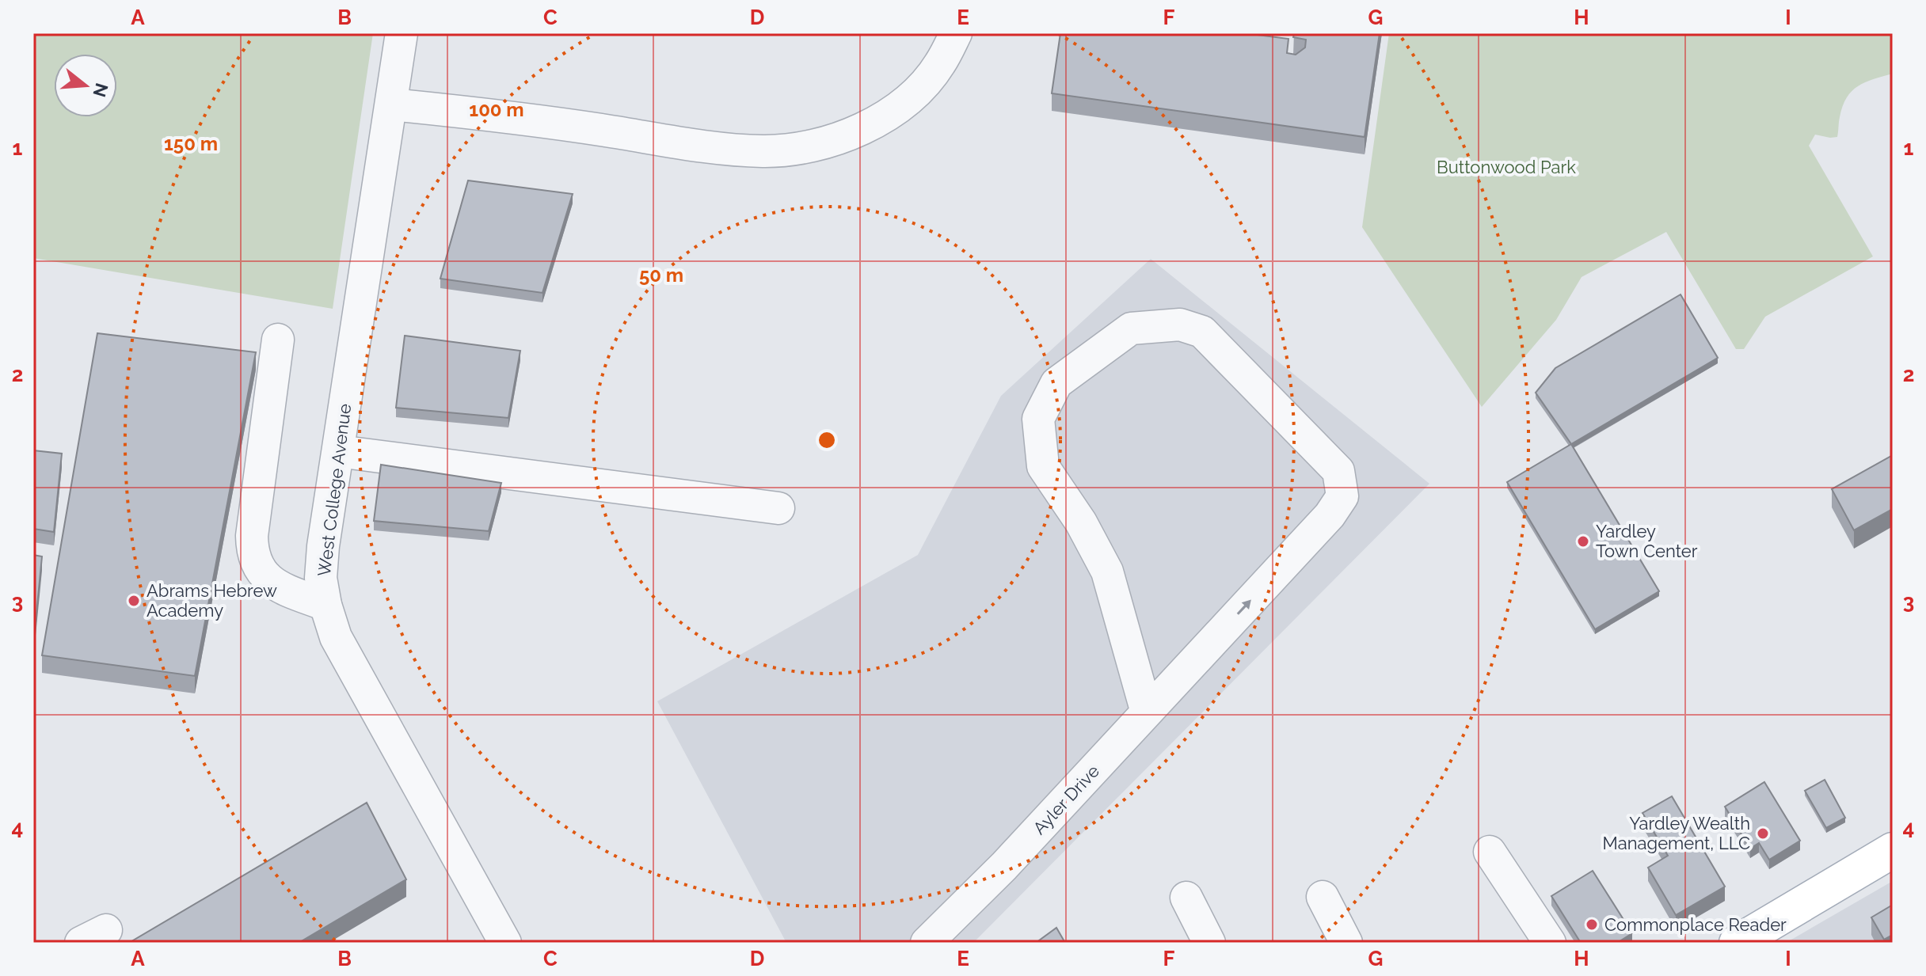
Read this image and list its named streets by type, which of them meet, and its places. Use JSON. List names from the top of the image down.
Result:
{
  "streets": {
    "street": ["West College Avenue", "Ayler Drive"]
  },
  "parks": ["Buttonwood Park"],
  "places": [
    "Yardley Town Center",
    "Abrams Hebrew Academy",
    "Yardley Wealth Management, LLC",
    "Commonplace Reader"
  ],
  "north": "right",
  "grid": {
    "columns": [
      "A",
      "B",
      "C",
      "D",
      "E",
      "F",
      "G",
      "H",
      "I"
    ],
    "rows": [
      "1",
      "2",
      "3",
      "4"
    ]
  },
  "rings": ["100 m", "150 m", "50 m"]
}
